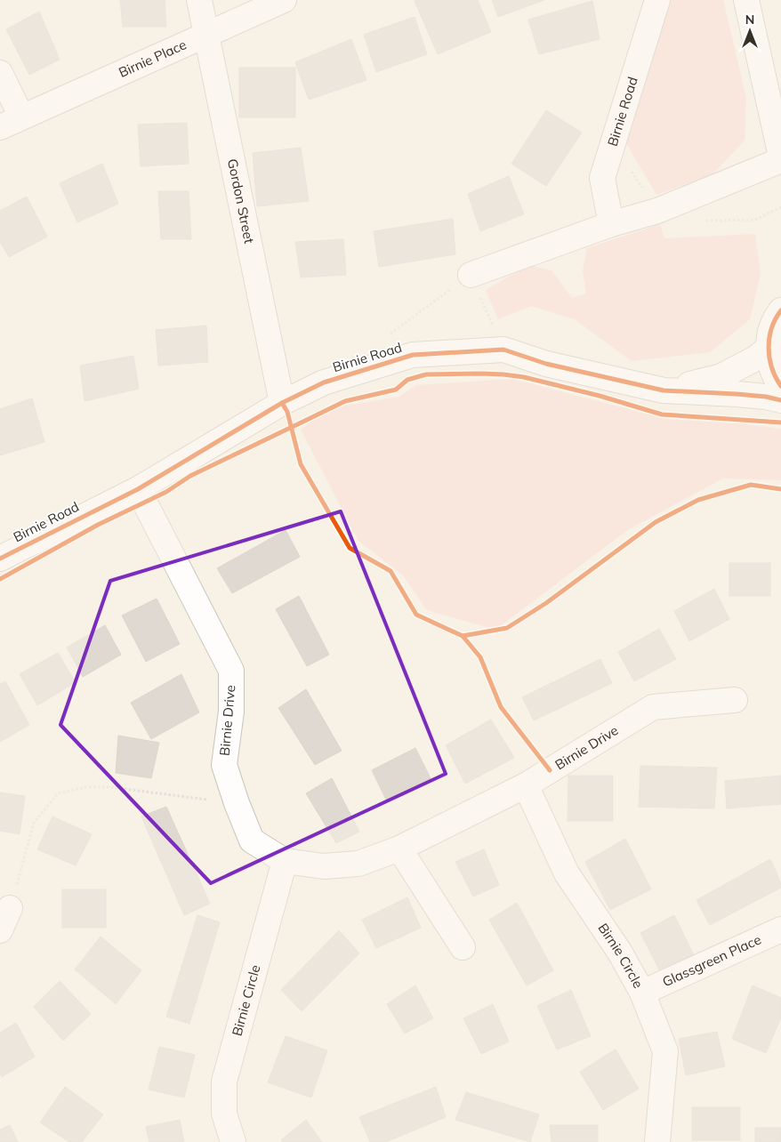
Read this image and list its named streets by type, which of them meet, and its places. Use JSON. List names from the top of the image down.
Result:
{
  "streets": {
    "street": [
      "Birnie Place",
      "Birnie Road",
      "Gordon Street",
      "Birnie Drive",
      "Birnie Circle",
      "Glassgreen Place"
    ]
  },
  "crossings": [
    ["Birnie Place", "Gordon Street"],
    ["Birnie Road", "Gordon Street"],
    ["Birnie Road", "Birnie Drive"],
    ["Birnie Drive", "Birnie Circle"],
    ["Birnie Circle", "Glassgreen Place"]
  ],
  "north": "top"
}
